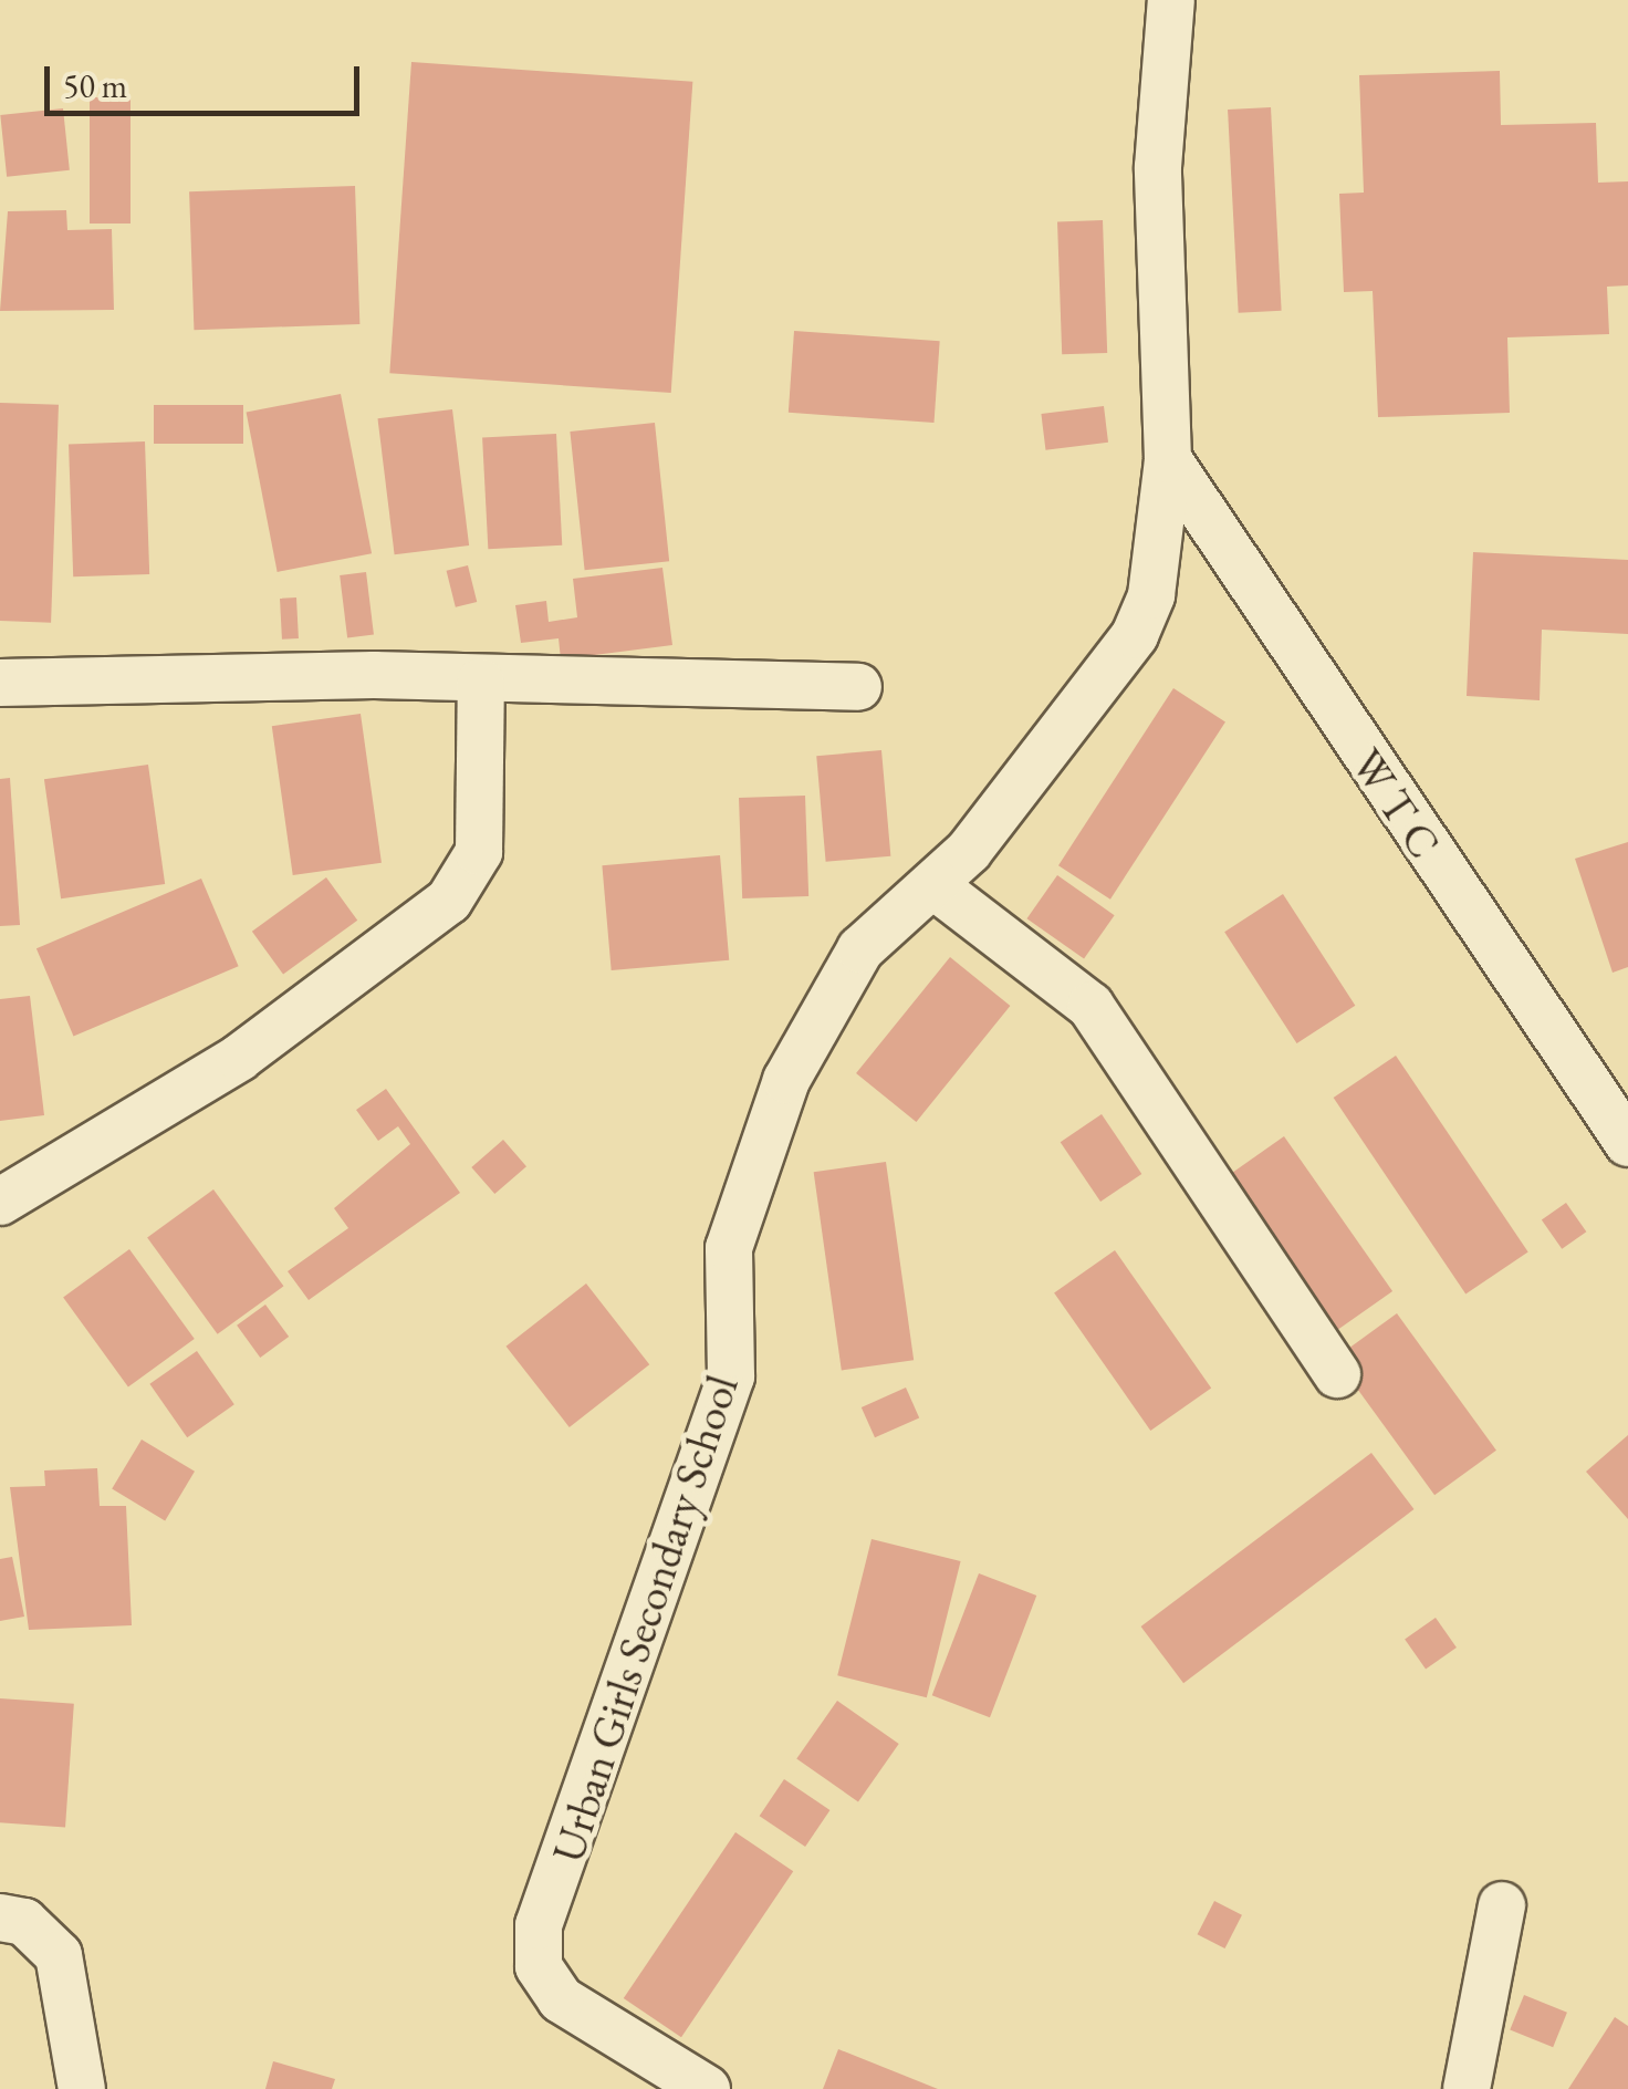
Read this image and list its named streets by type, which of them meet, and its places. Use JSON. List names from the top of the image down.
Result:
{
  "streets": {
    "street": ["W T C", "Urban Girls Secondary School"]
  },
  "crossings": [
    ["W T C", "Urban Girls Secondary School"]
  ],
  "scale_bar": "50 m"
}
